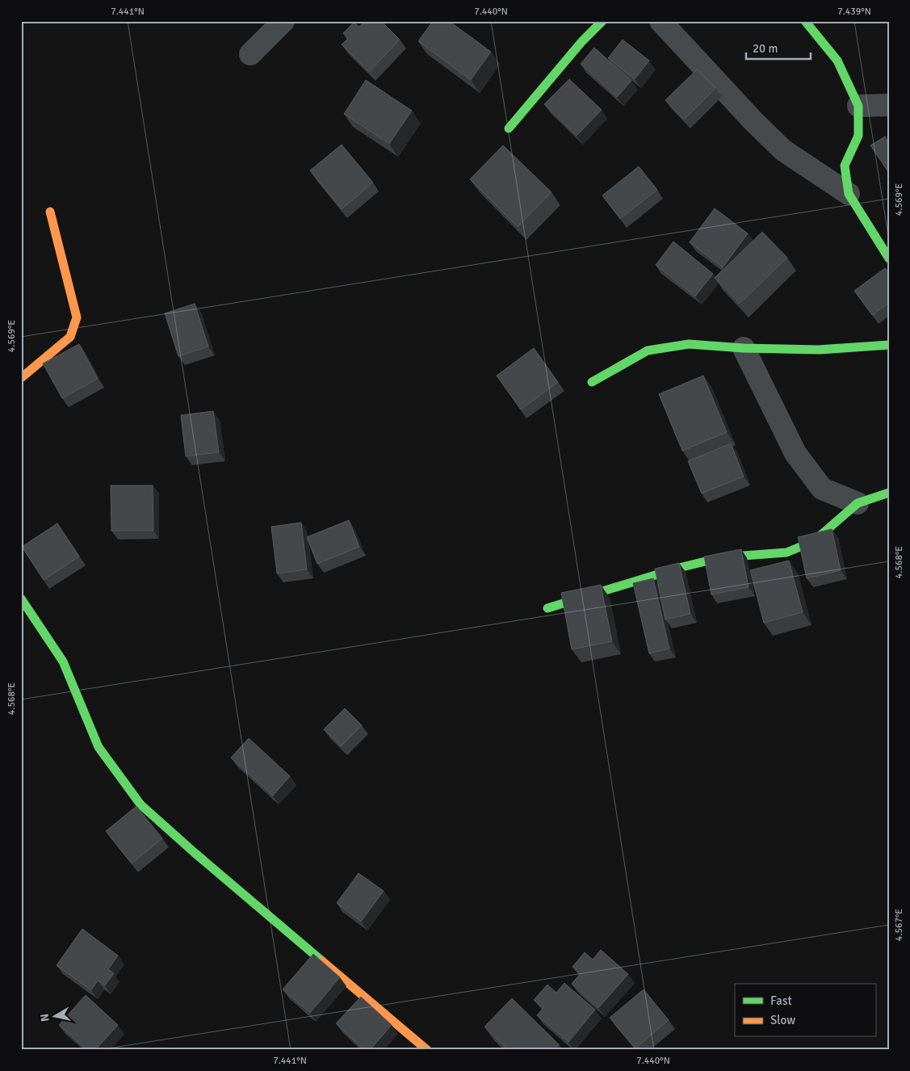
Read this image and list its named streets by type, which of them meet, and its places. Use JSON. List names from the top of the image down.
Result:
{
  "legend": ["Fast", "Slow"],
  "scale_bar": "20 m",
  "north": "left",
  "coordinates": [
    "7.441°N",
    "7.440°N",
    "7.439°N",
    "4.569°E",
    "4.568°E",
    "4.567°E"
  ]
}
